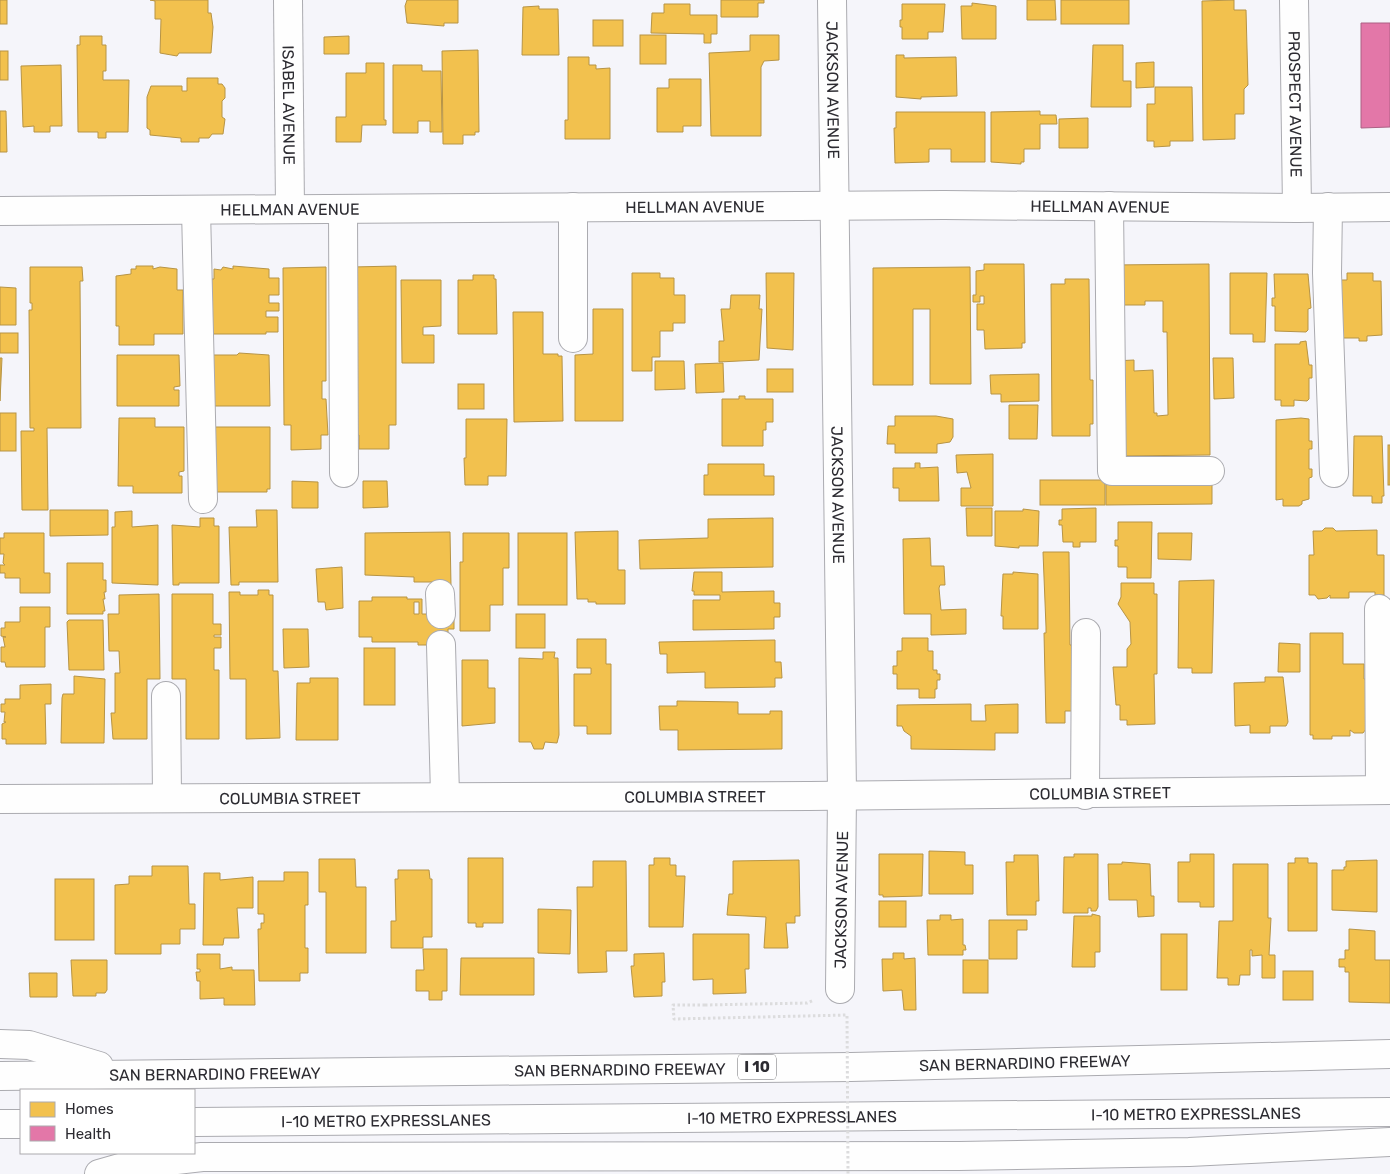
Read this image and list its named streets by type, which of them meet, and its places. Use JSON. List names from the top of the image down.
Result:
{
  "streets": {
    "main road": [
      "JACKSON AVENUE",
      "PROSPECT AVENUE",
      "ISABEL AVENUE",
      "HELLMAN AVENUE",
      "COLUMBIA STREET",
      "SAN BERNARDINO FREEWAY",
      "I 10",
      "I-10 METRO EXPRESSLANES"
    ]
  },
  "crossings": [
    ["JACKSON AVENUE", "HELLMAN AVENUE"],
    ["JACKSON AVENUE", "COLUMBIA STREET"],
    ["PROSPECT AVENUE", "HELLMAN AVENUE"],
    ["ISABEL AVENUE", "HELLMAN AVENUE"]
  ],
  "legend": ["Homes", "Health"]
}
